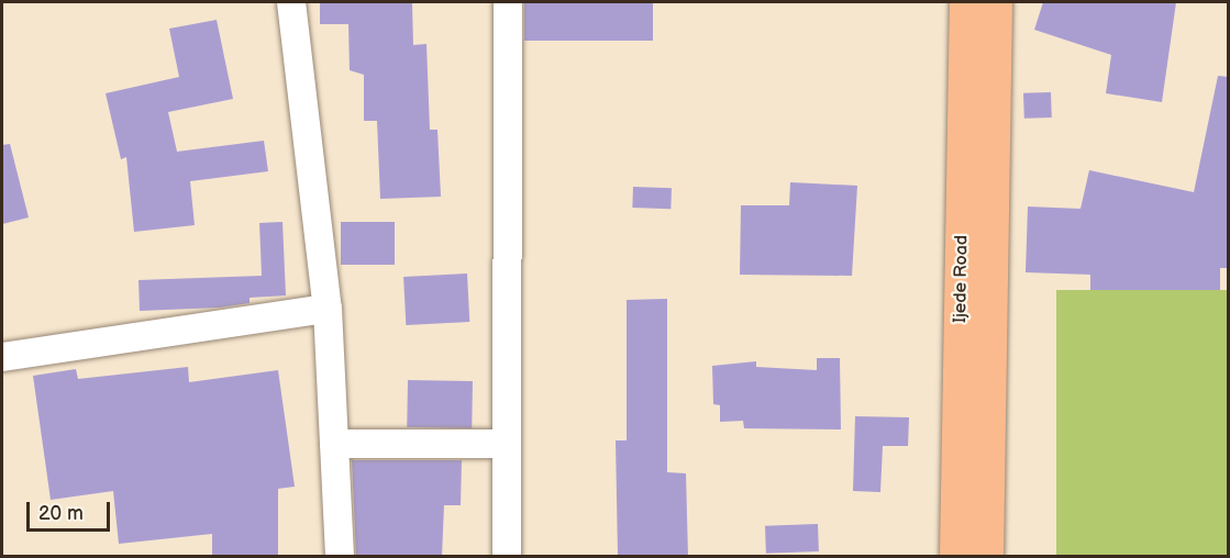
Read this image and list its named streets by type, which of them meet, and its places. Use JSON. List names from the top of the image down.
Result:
{
  "streets": {
    "main road": ["Ijede Road"]
  },
  "scale_bar": "20 m"
}
